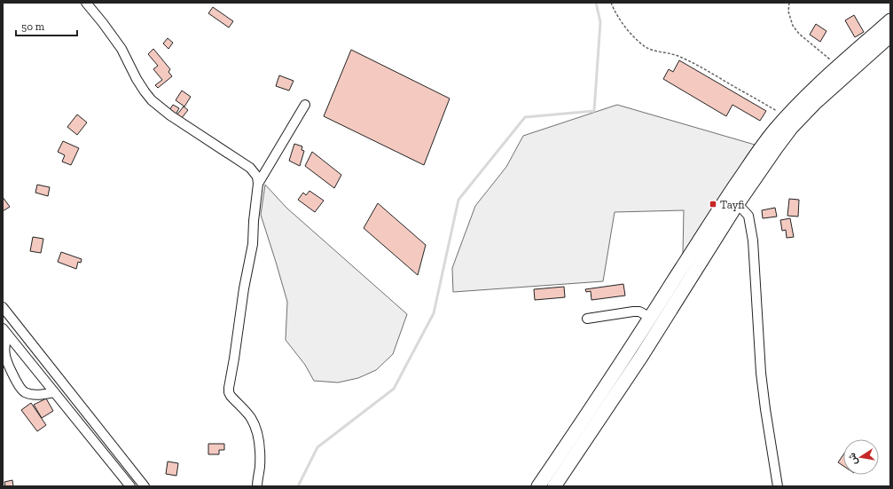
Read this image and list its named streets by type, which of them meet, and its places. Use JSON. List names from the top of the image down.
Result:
{
  "places": {
    "transit": ["Tayfi"]
  },
  "scale_bar": "50 m",
  "north": "left"
}
